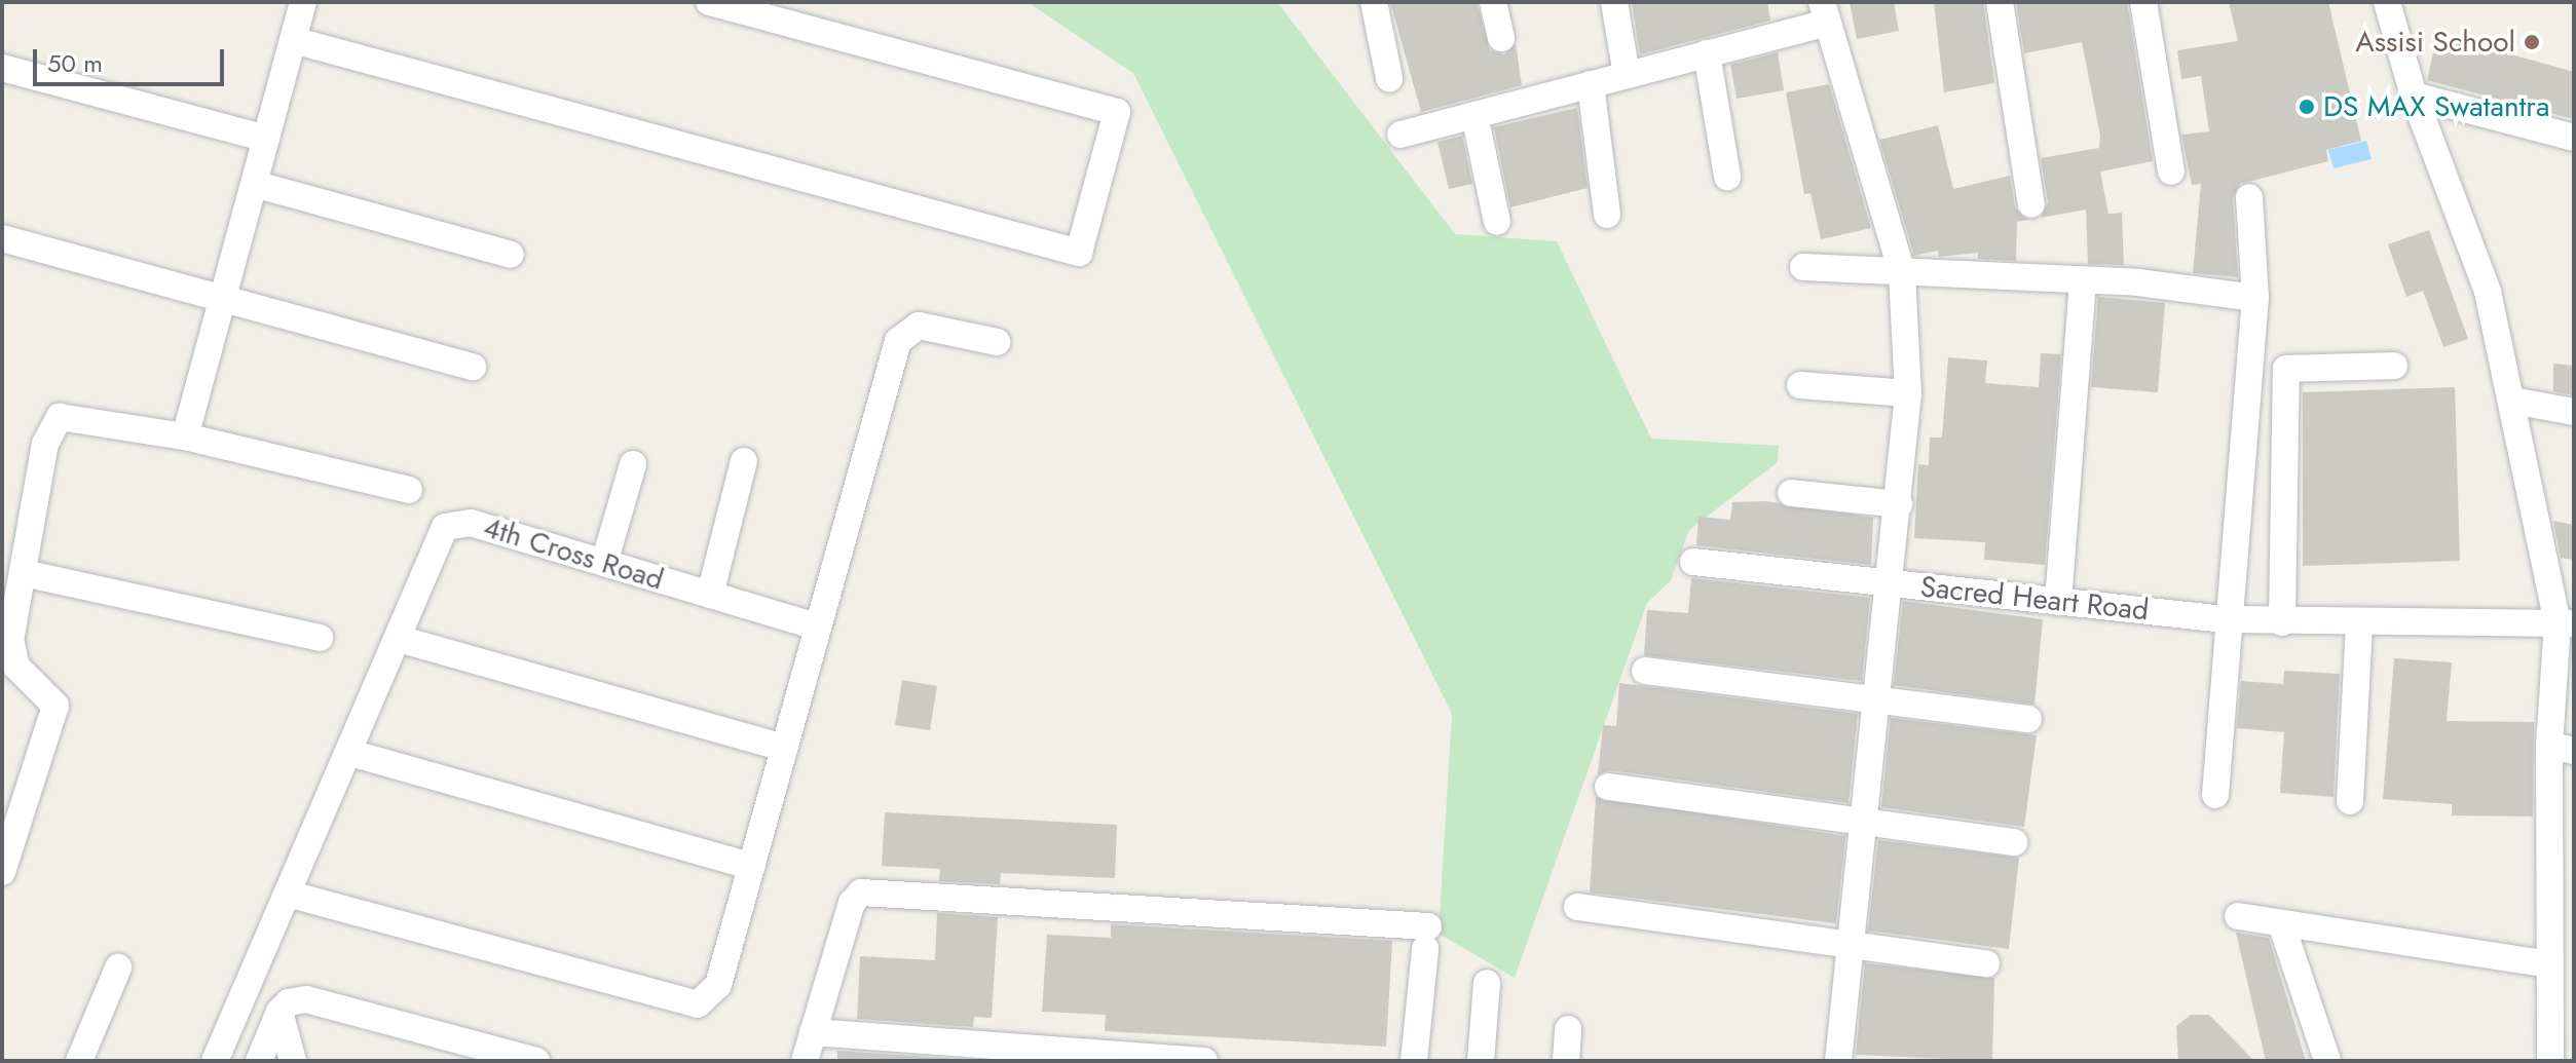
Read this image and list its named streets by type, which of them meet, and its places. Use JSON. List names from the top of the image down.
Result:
{
  "streets": {
    "street": ["4th Cross Road", "Sacred Heart Road"]
  },
  "places": ["Assisi School", "DS MAX Swatantra"],
  "scale_bar": "50 m"
}
